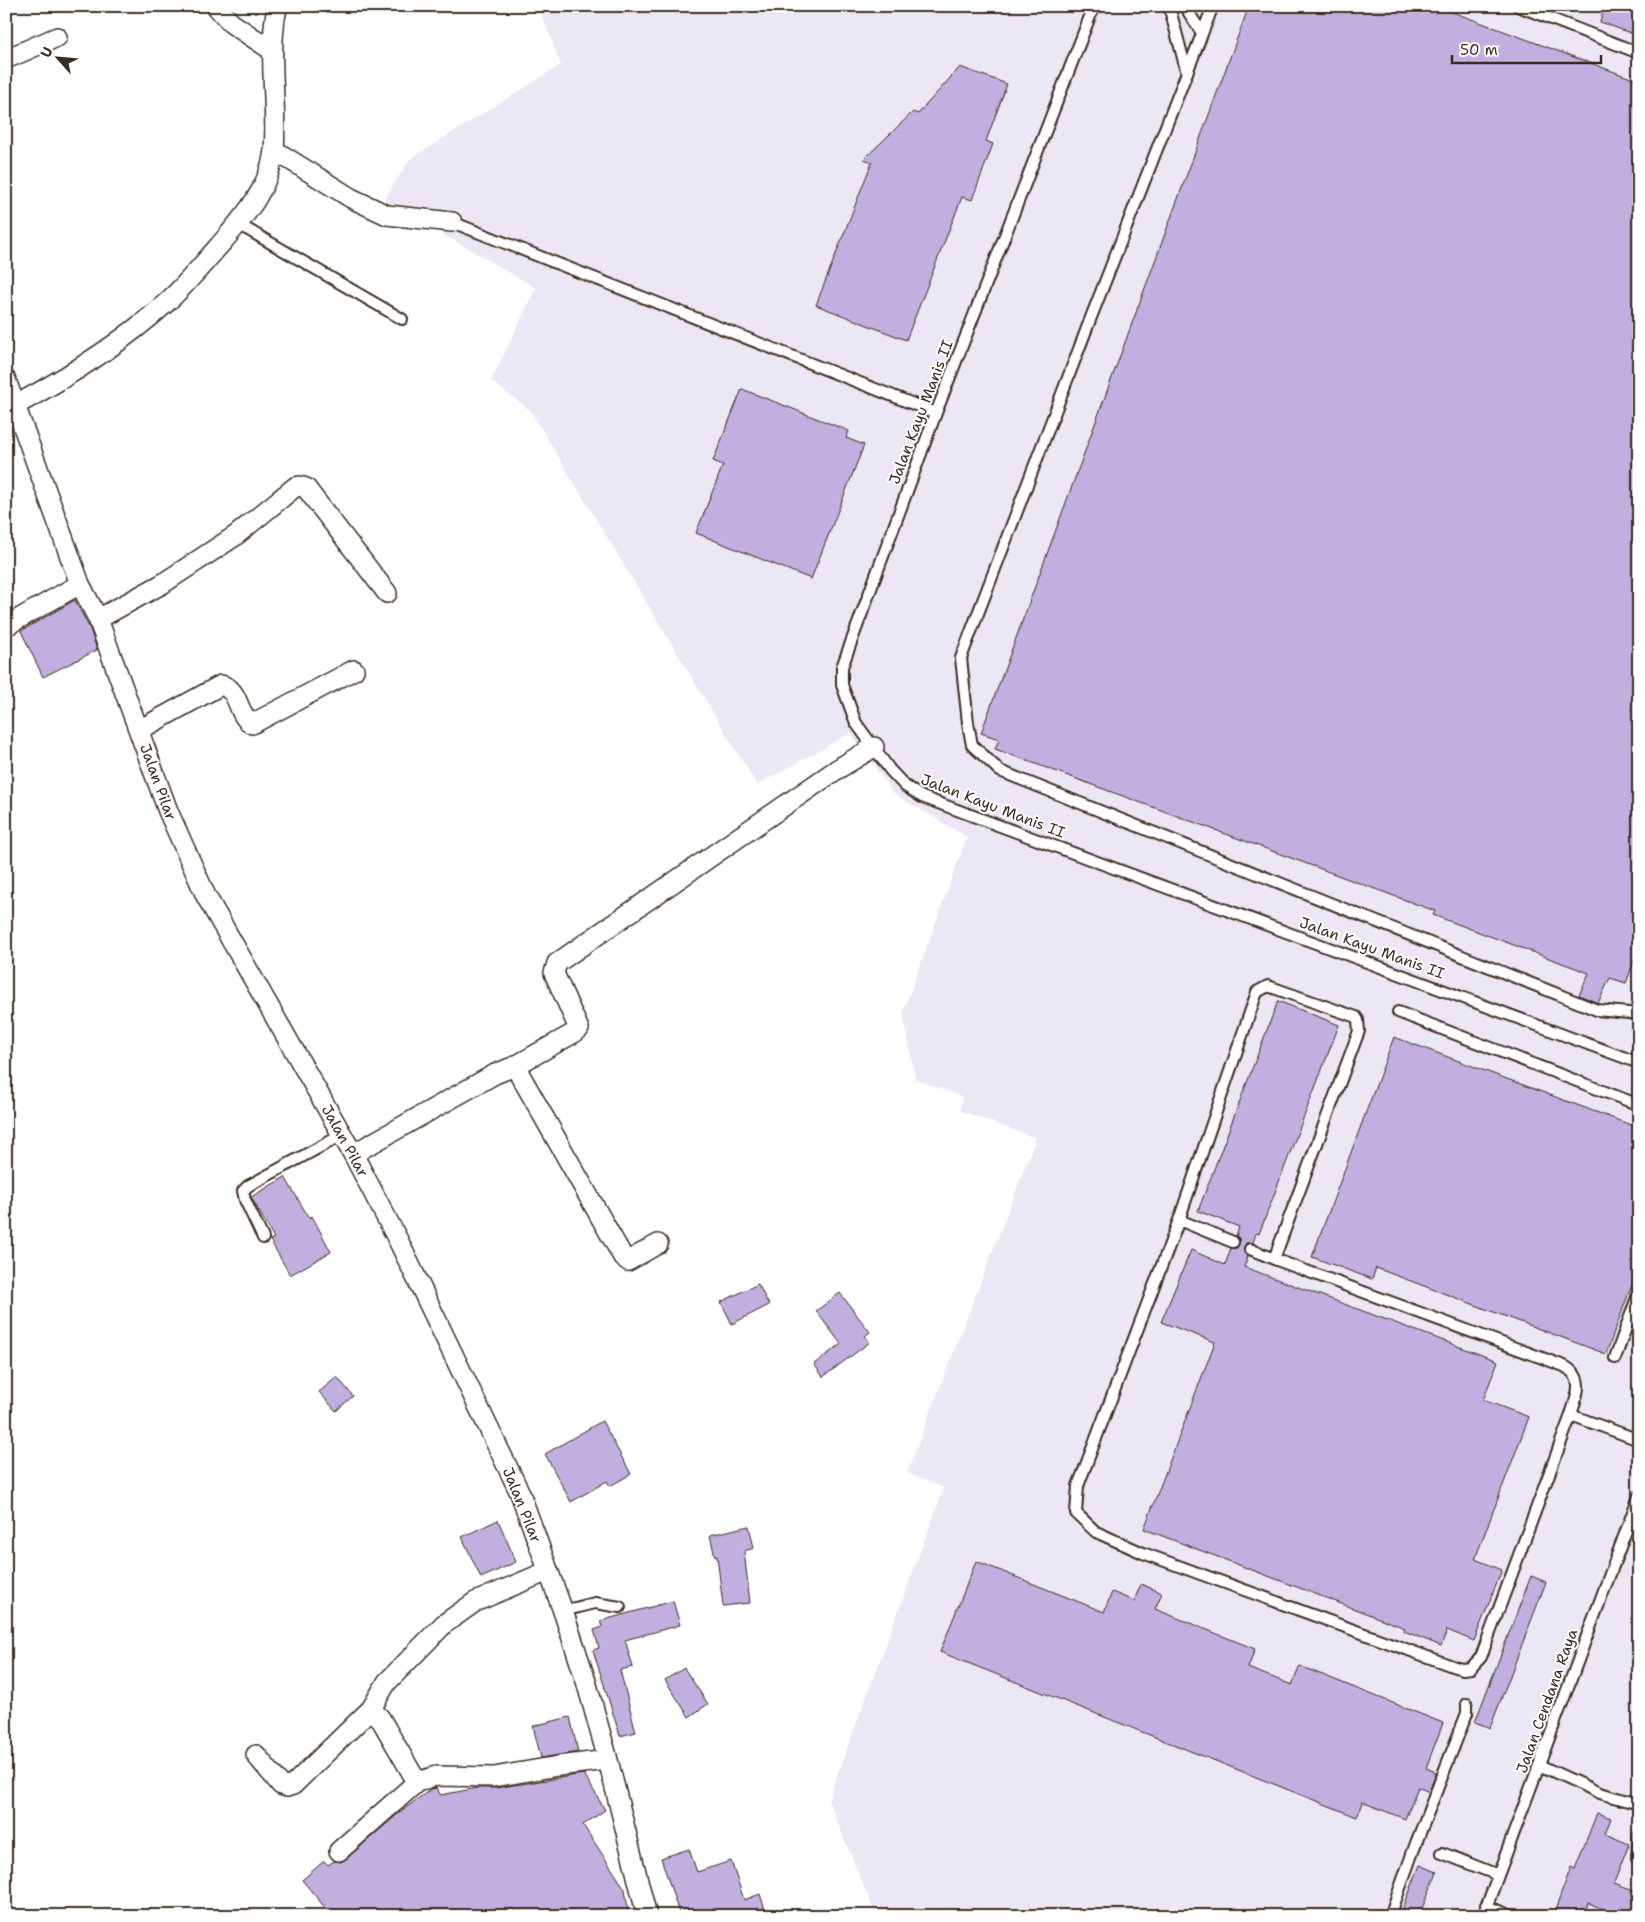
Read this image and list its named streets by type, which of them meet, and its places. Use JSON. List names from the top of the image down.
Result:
{
  "streets": {
    "street": ["Jalan Pilar"],
    "lane": ["Jalan Kayu Manis II", "Jalan Cendana Raya"]
  },
  "scale_bar": "50 m",
  "north": "top left"
}
